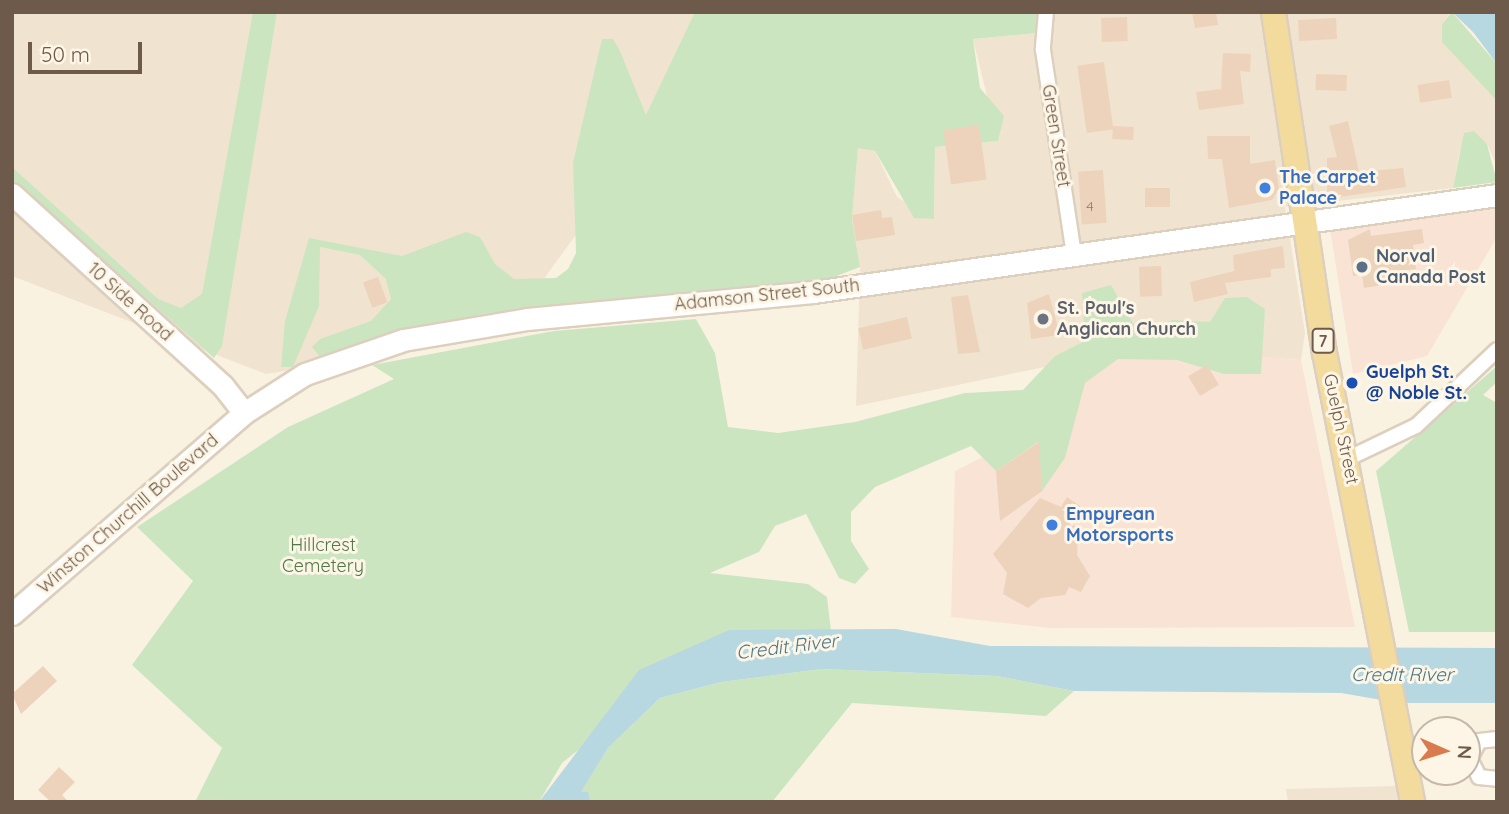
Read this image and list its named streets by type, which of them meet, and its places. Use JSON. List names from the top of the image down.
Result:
{
  "streets": {
    "main road": [
      "Adamson Street South",
      "10 Side Road",
      "7",
      "Guelph Street",
      "Winston Churchill Boulevard"
    ],
    "street": ["Green Street"]
  },
  "crossings": [
    ["Green Street", "Adamson Street South"],
    ["Adamson Street South", "10 Side Road"],
    ["Adamson Street South", "Guelph Street"],
    ["Adamson Street South", "Winston Churchill Boulevard"],
    ["10 Side Road", "Winston Churchill Boulevard"]
  ],
  "water": ["Credit River"],
  "parks": ["Hillcrest Cemetery"],
  "places": [
    "The Carpet Palace",
    "Norval Canada Post",
    "St. Paul's Anglican Church",
    "Guelph St. @ Noble St.",
    "Empyrean Motorsports"
  ],
  "house_numbers": ["4"],
  "scale_bar": "50 m",
  "north": "right"
}
